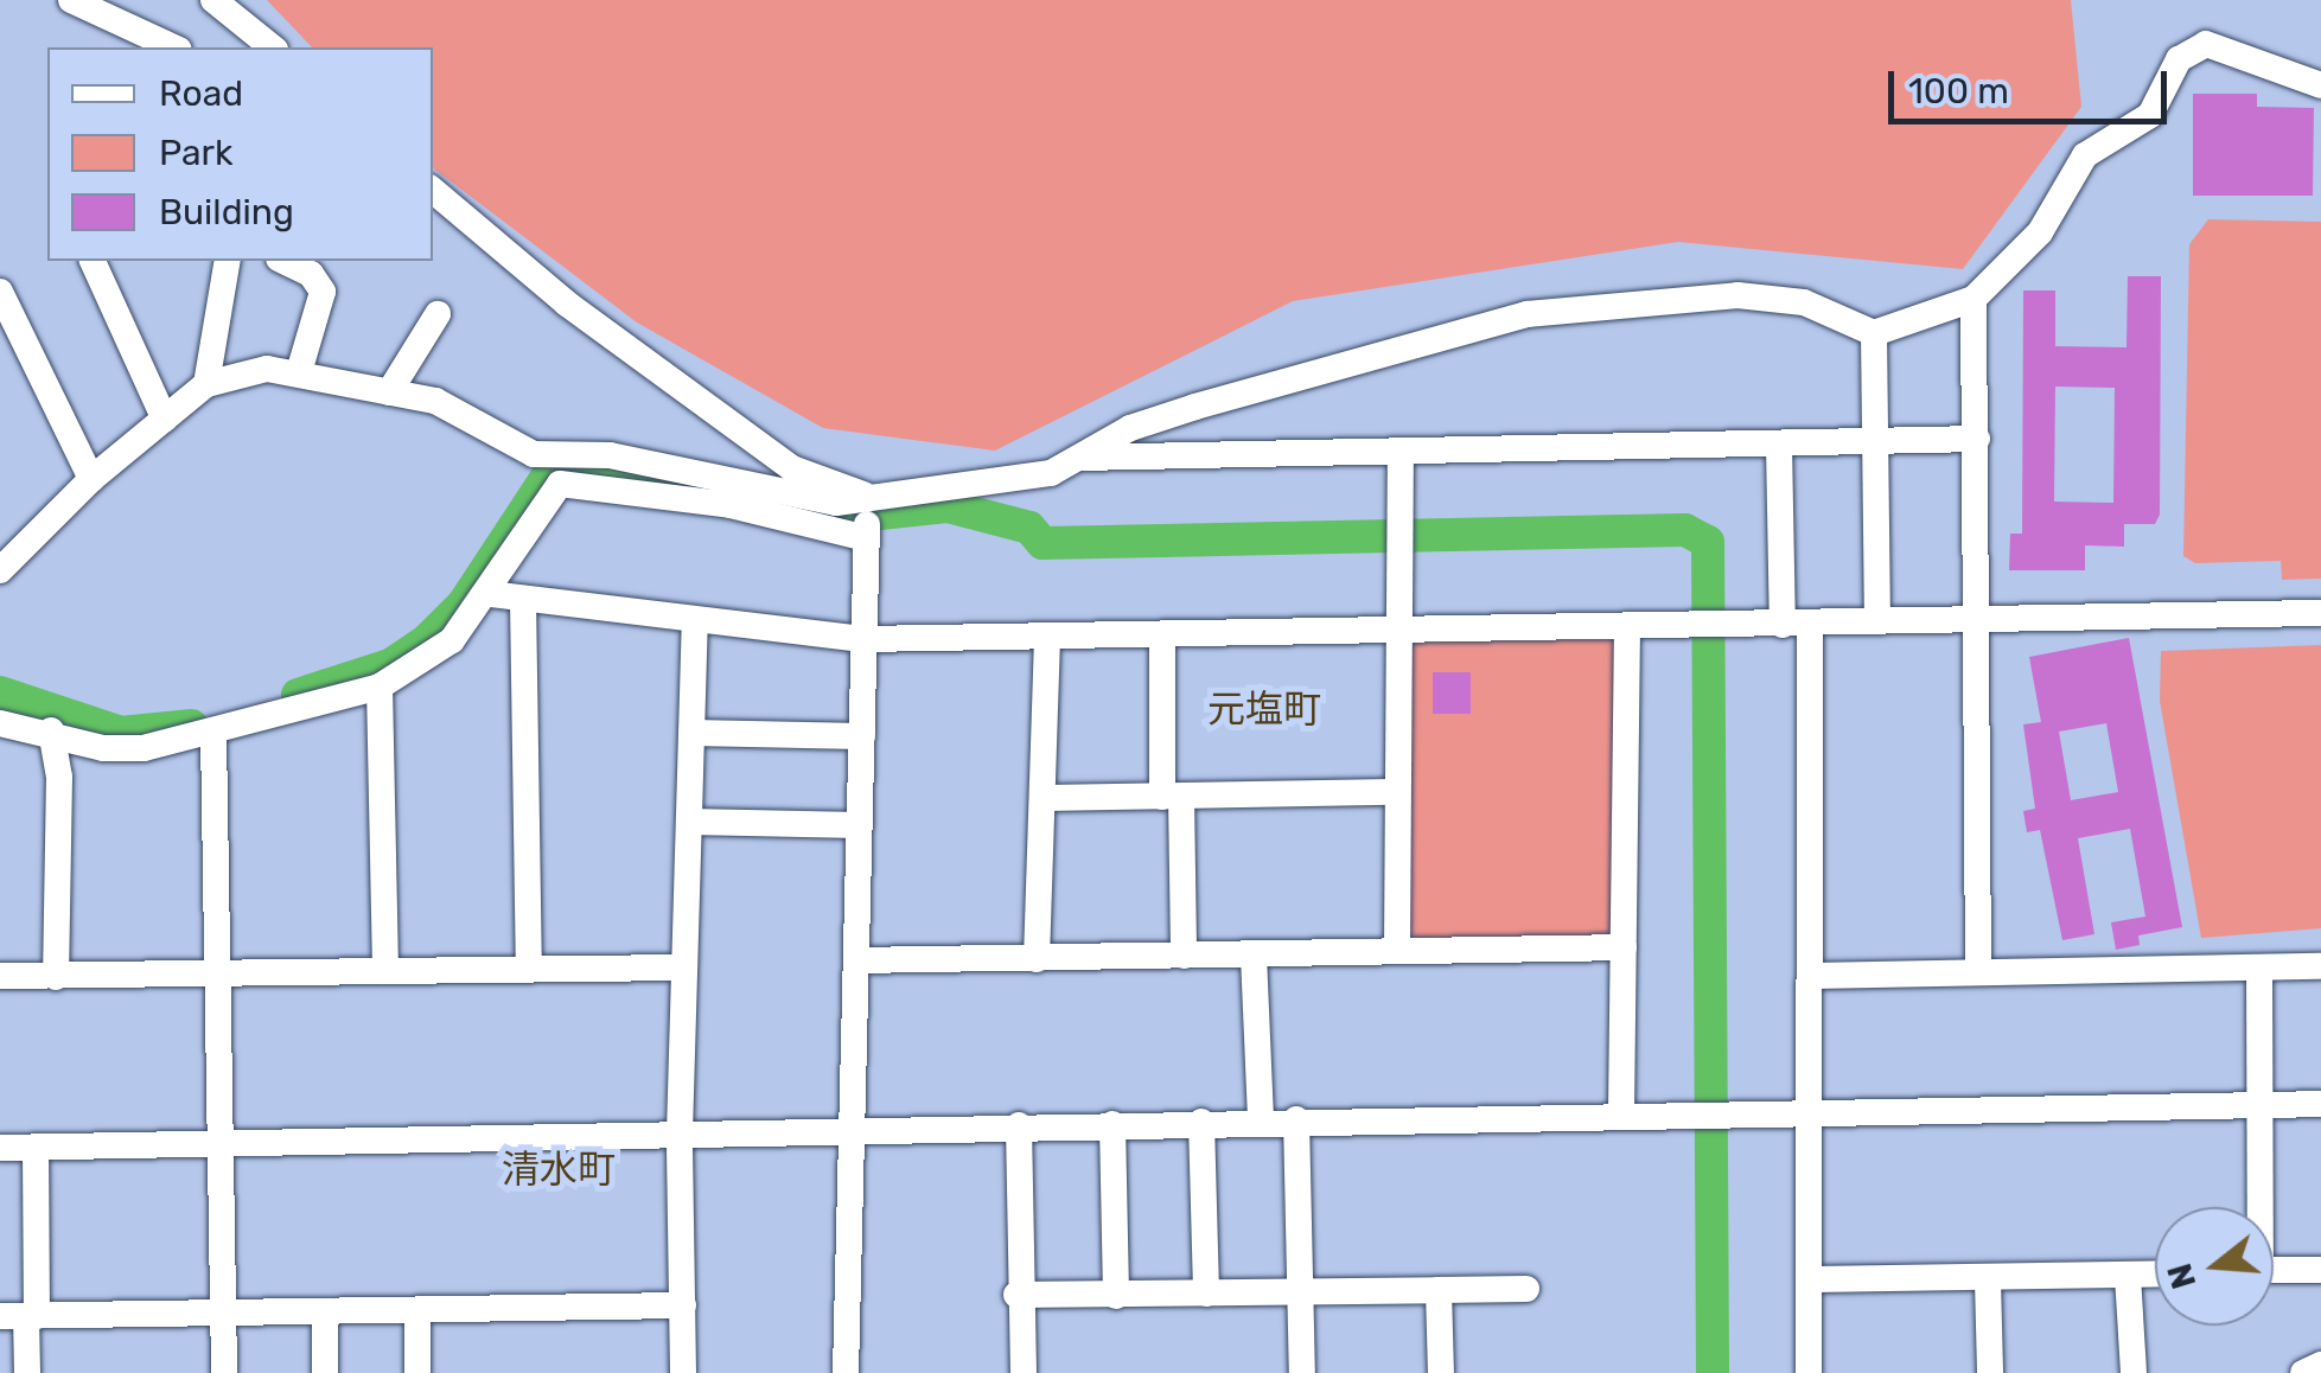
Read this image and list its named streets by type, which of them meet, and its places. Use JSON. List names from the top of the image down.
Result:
{
  "districts": ["元塩町", "清水町"],
  "legend": ["Road", "Park", "Building"],
  "scale_bar": "100 m",
  "north": "left"
}
